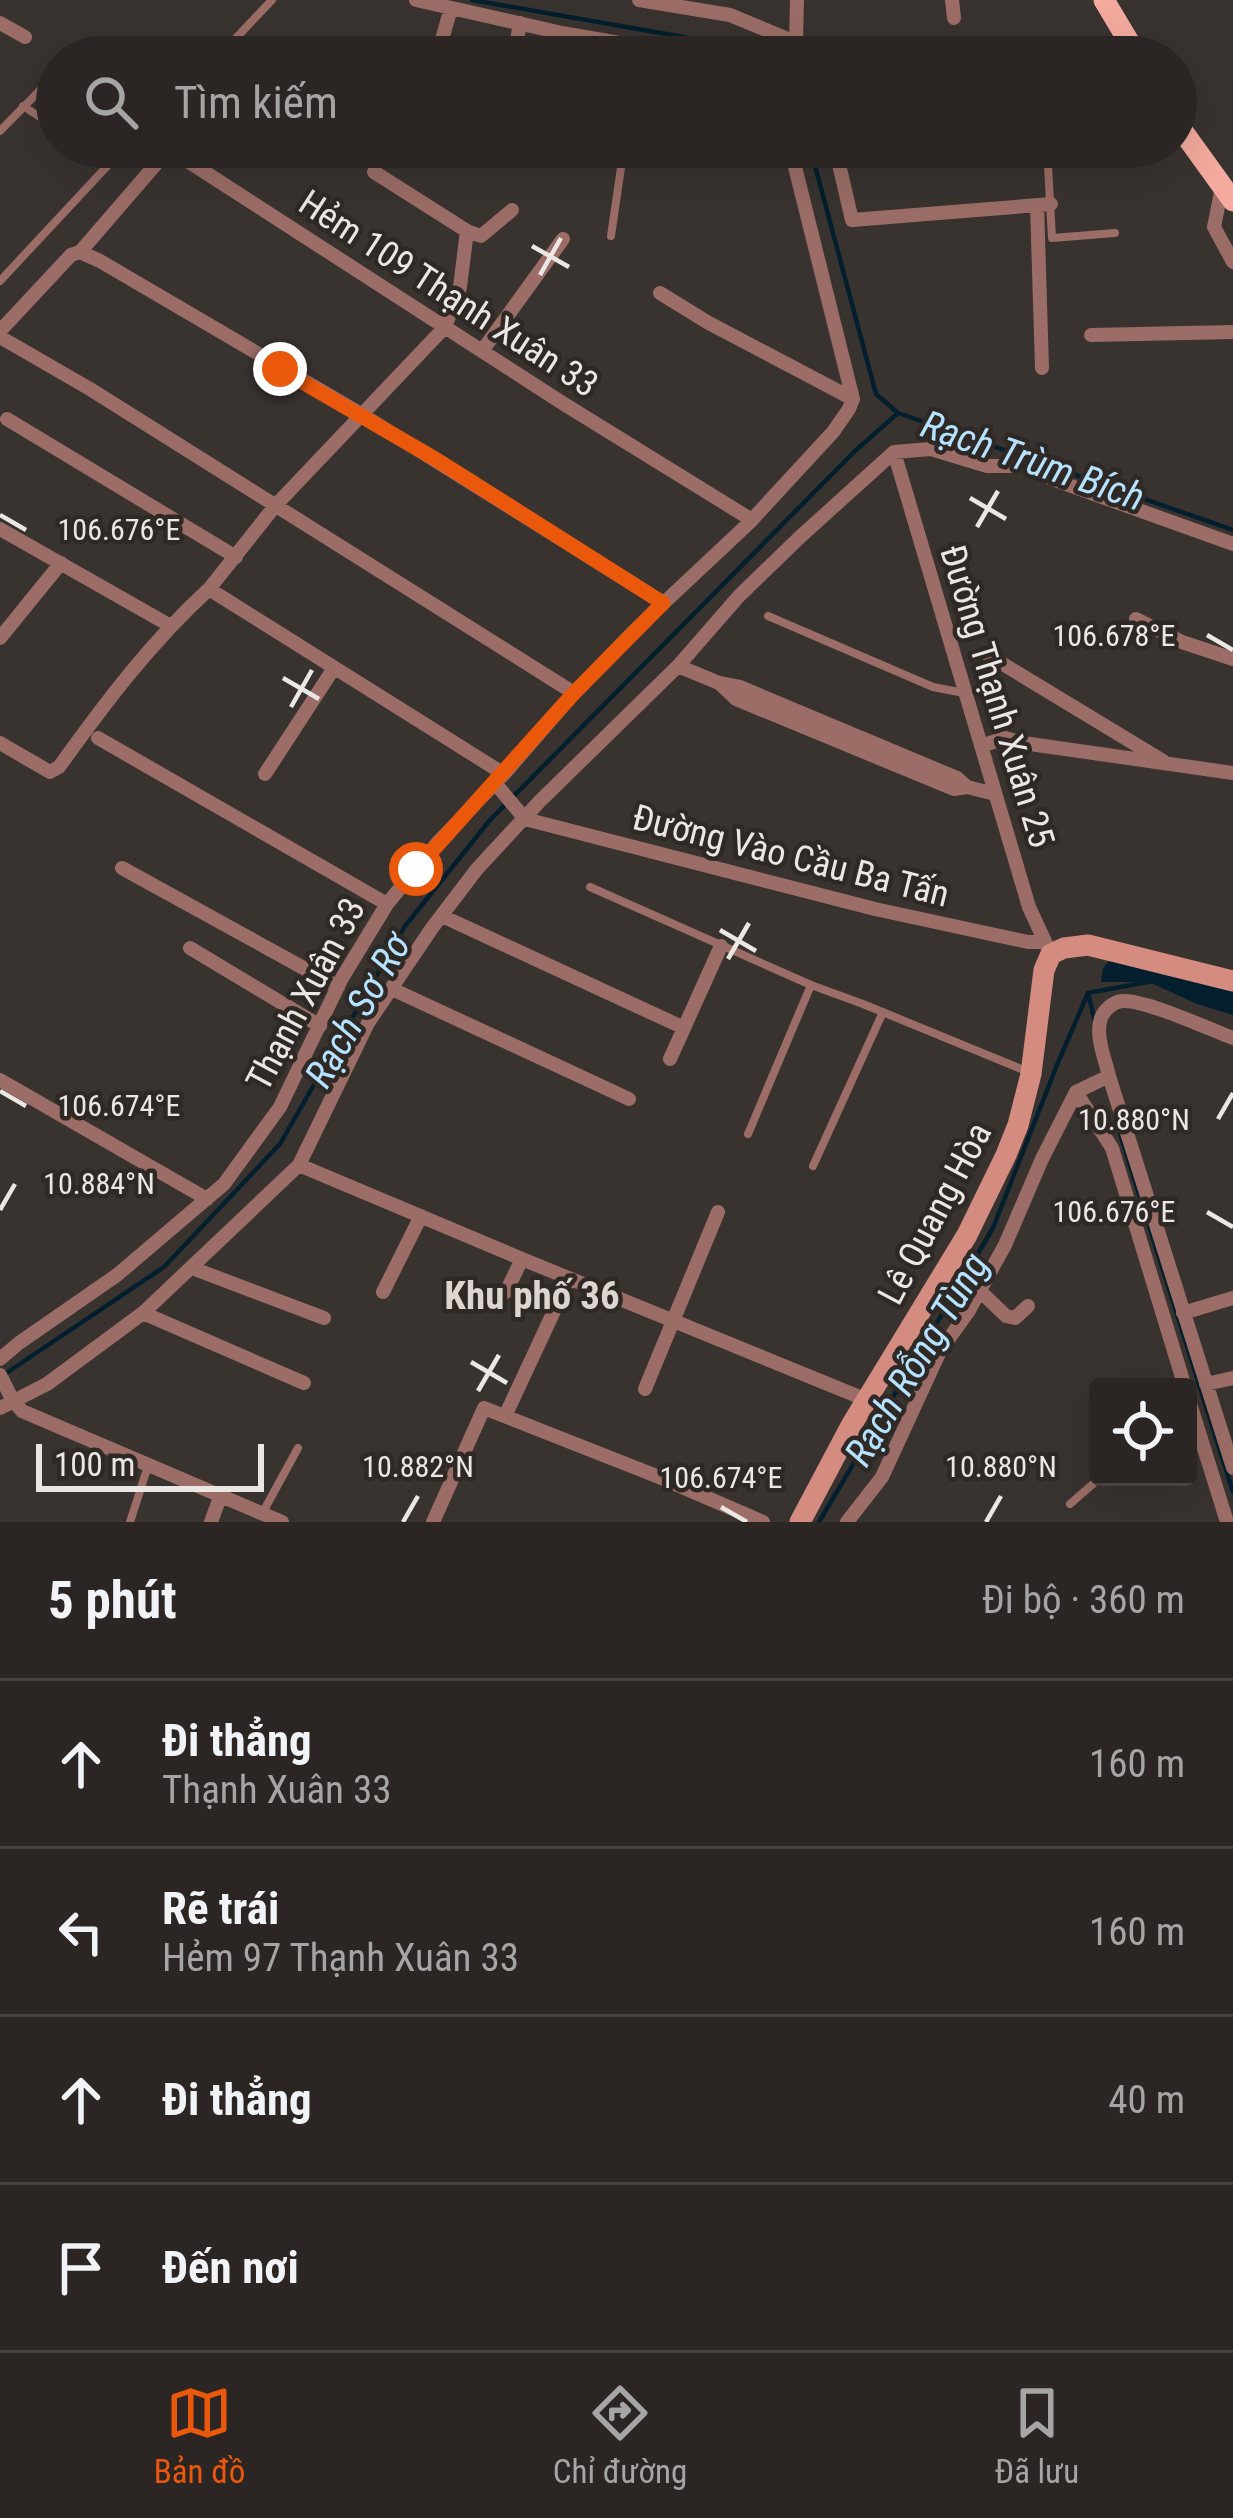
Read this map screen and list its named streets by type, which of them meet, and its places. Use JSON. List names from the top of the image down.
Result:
{
  "streets": {
    "street": [
      "Hẻm 109 Thạnh Xuân 33",
      "Đường Thạnh Xuân 25",
      "Đường Vào Cầu Ba Tấn",
      "Thạnh Xuân 33",
      "Lê Quang Hòa"
    ]
  },
  "crossings": [
    ["Hẻm 109 Thạnh Xuân 33", "Thạnh Xuân 33"],
    ["Đường Thạnh Xuân 25", "Đường Vào Cầu Ba Tấn"],
    ["Đường Thạnh Xuân 25", "Lê Quang Hòa"],
    ["Đường Vào Cầu Ba Tấn", "Lê Quang Hòa"]
  ],
  "districts": ["Khu phố 36"],
  "water": ["Rạch Trùm Bích", "Rạch Sơ Rơ", "Rạch Rỗng Tùng"],
  "scale_bar": "100 m",
  "page": {
    "search": "Tìm kiếm",
    "scale": "100 m",
    "heading": ["5 phút", "Đi bộ · 360 m"],
    "list": [
      ["Đi thẳng", "Thạnh Xuân 33", "160 m"],
      ["Rẽ trái", "Hẻm 97 Thạnh Xuân 33", "160 m"],
      ["Đi thẳng", "40 m"],
      "Đến nơi"
    ],
    "nav": ["Bản đồ", "Chỉ đường", "Đã lưu"]
  },
  "coordinates": [
    "106.676°E",
    "106.678°E",
    "106.674°E",
    "10.880°N",
    "10.884°N",
    "10.882°N"
  ]
}
